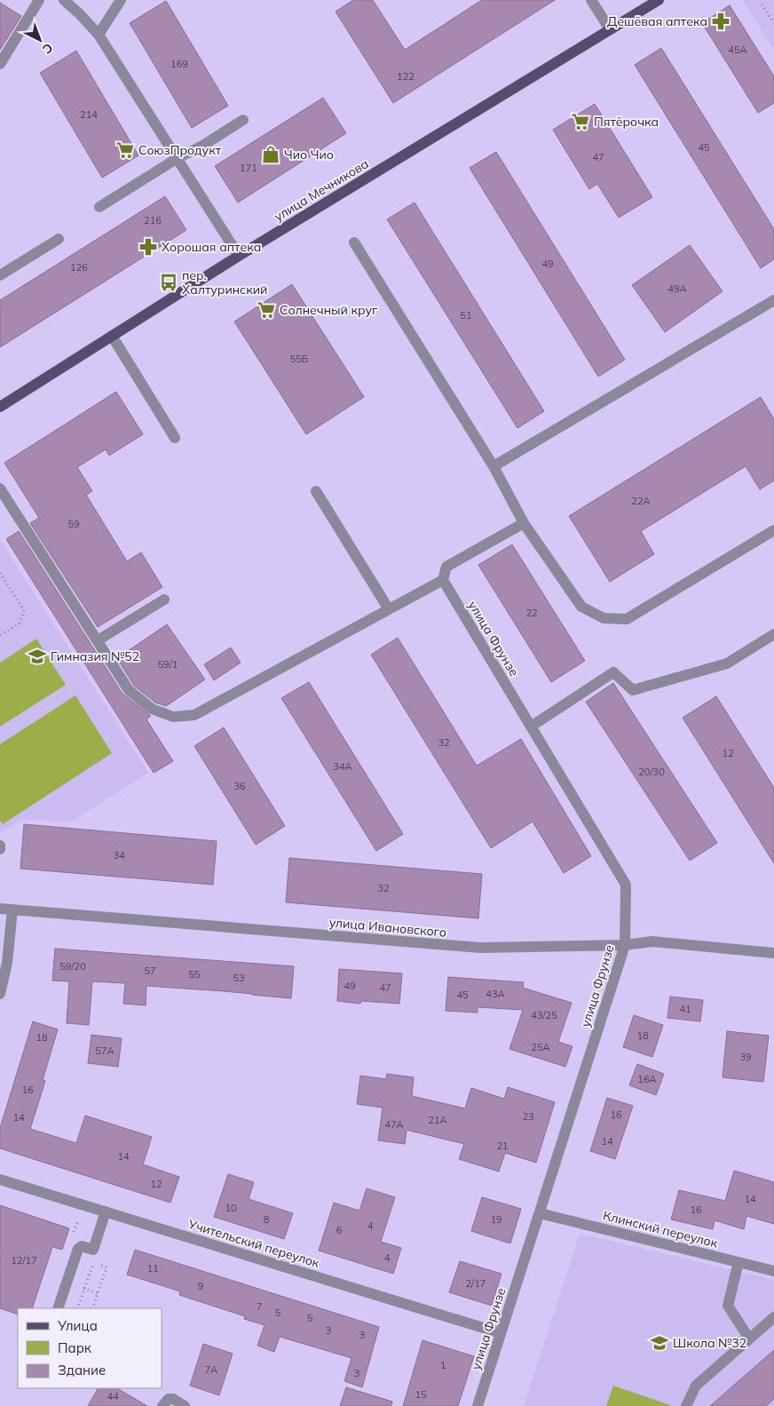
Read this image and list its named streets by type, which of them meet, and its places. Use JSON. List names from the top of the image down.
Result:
{
  "streets": {
    "main road": ["улица Мечникова"],
    "street": [
      "улица Фрунзе",
      "улица Ивановского",
      "Клинский переулок",
      "Учительский переулок"
    ]
  },
  "crossings": [
    ["улица Фрунзе", "улица Ивановского"],
    ["улица Фрунзе", "Клинский переулок"],
    ["улица Фрунзе", "Учительский переулок"]
  ],
  "places": {
    "pharmacy": ["Дешёвая аптека", "Хорошая аптека"],
    "supermarket": ["Пятёрочка", "СоюзПродукт", "Солнечный круг"],
    "shop": ["Чио Чио"],
    "bus stop": ["пер. Халтуринский"],
    "school or university": ["Гимназия №52", "Школа №32"]
  },
  "house_numbers": [
    "45А",
    "169",
    "122",
    "214",
    "45",
    "47",
    "171",
    "216",
    "49",
    "126",
    "49А",
    "51",
    "55Б",
    "22А",
    "59",
    "22",
    "59/1",
    "32",
    "12",
    "34А",
    "20/30",
    "36",
    "34",
    "32",
    "59/20",
    "57",
    "55",
    "53",
    "49",
    "47",
    "43А",
    "45",
    "41",
    "43/25",
    "18",
    "18",
    "25А",
    "57А",
    "39",
    "16А",
    "16",
    "16",
    "23",
    "14",
    "21А",
    "47А",
    "14",
    "21",
    "14",
    "12",
    "14",
    "10",
    "16",
    "8",
    "19",
    "4",
    "6",
    "4",
    "12/17",
    "11",
    "2/17",
    "9",
    "7",
    "5",
    "5",
    "3",
    "3",
    "1",
    "7А",
    "3",
    "15",
    "44"
  ],
  "legend": ["Улица", "Парк", "Здание"],
  "north": "bottom right"
}
